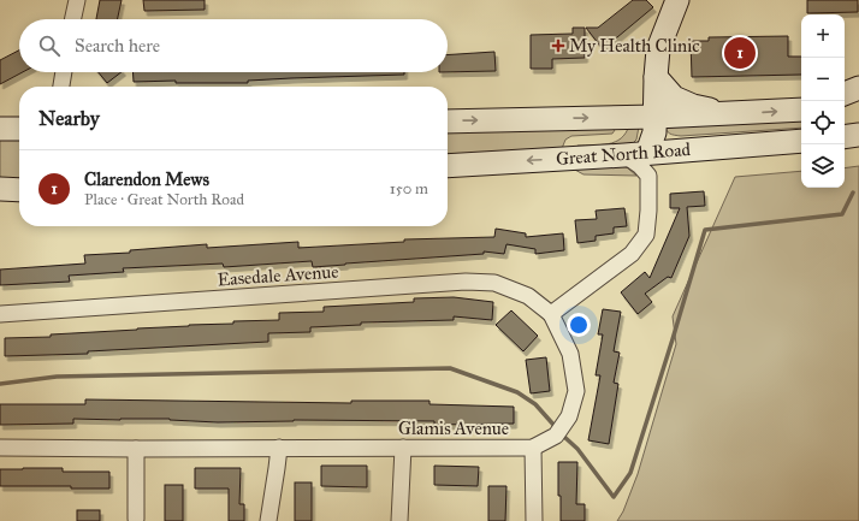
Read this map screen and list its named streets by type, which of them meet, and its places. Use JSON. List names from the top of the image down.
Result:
{
  "streets": {
    "main road": ["Great North Road"],
    "street": ["Easedale Avenue", "Glamis Avenue"]
  },
  "crossings": [
    ["Easedale Avenue", "Glamis Avenue"]
  ],
  "places": {
    "health": ["My Health Clinic"]
  },
  "page": {
    "map_buttons": ["+", "−"],
    "search": "Search here",
    "pins": "1",
    "heading": "Nearby",
    "list": [
      {
        "mark": "1",
        "name": "Clarendon Mews",
        "note": "Place · Great North Road",
        "value": "150 m"
      }
    ]
  }
}
